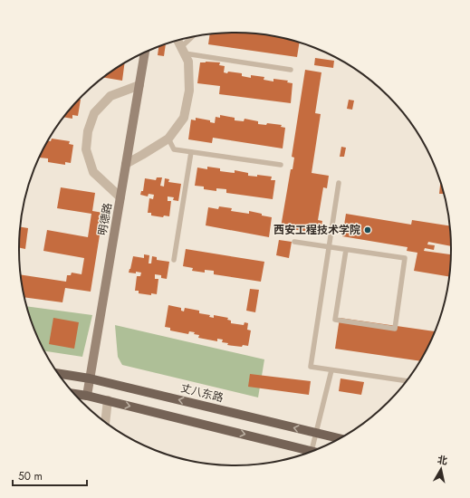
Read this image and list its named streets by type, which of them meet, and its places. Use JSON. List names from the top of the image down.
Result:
{
  "streets": {
    "main road": ["丈八东路"],
    "street": ["明德路"]
  },
  "crossings": [
    ["明德路", "丈八东路"]
  ],
  "places": ["西安工程技术学院"],
  "scale_bar": "50 m",
  "north": "top"
}
